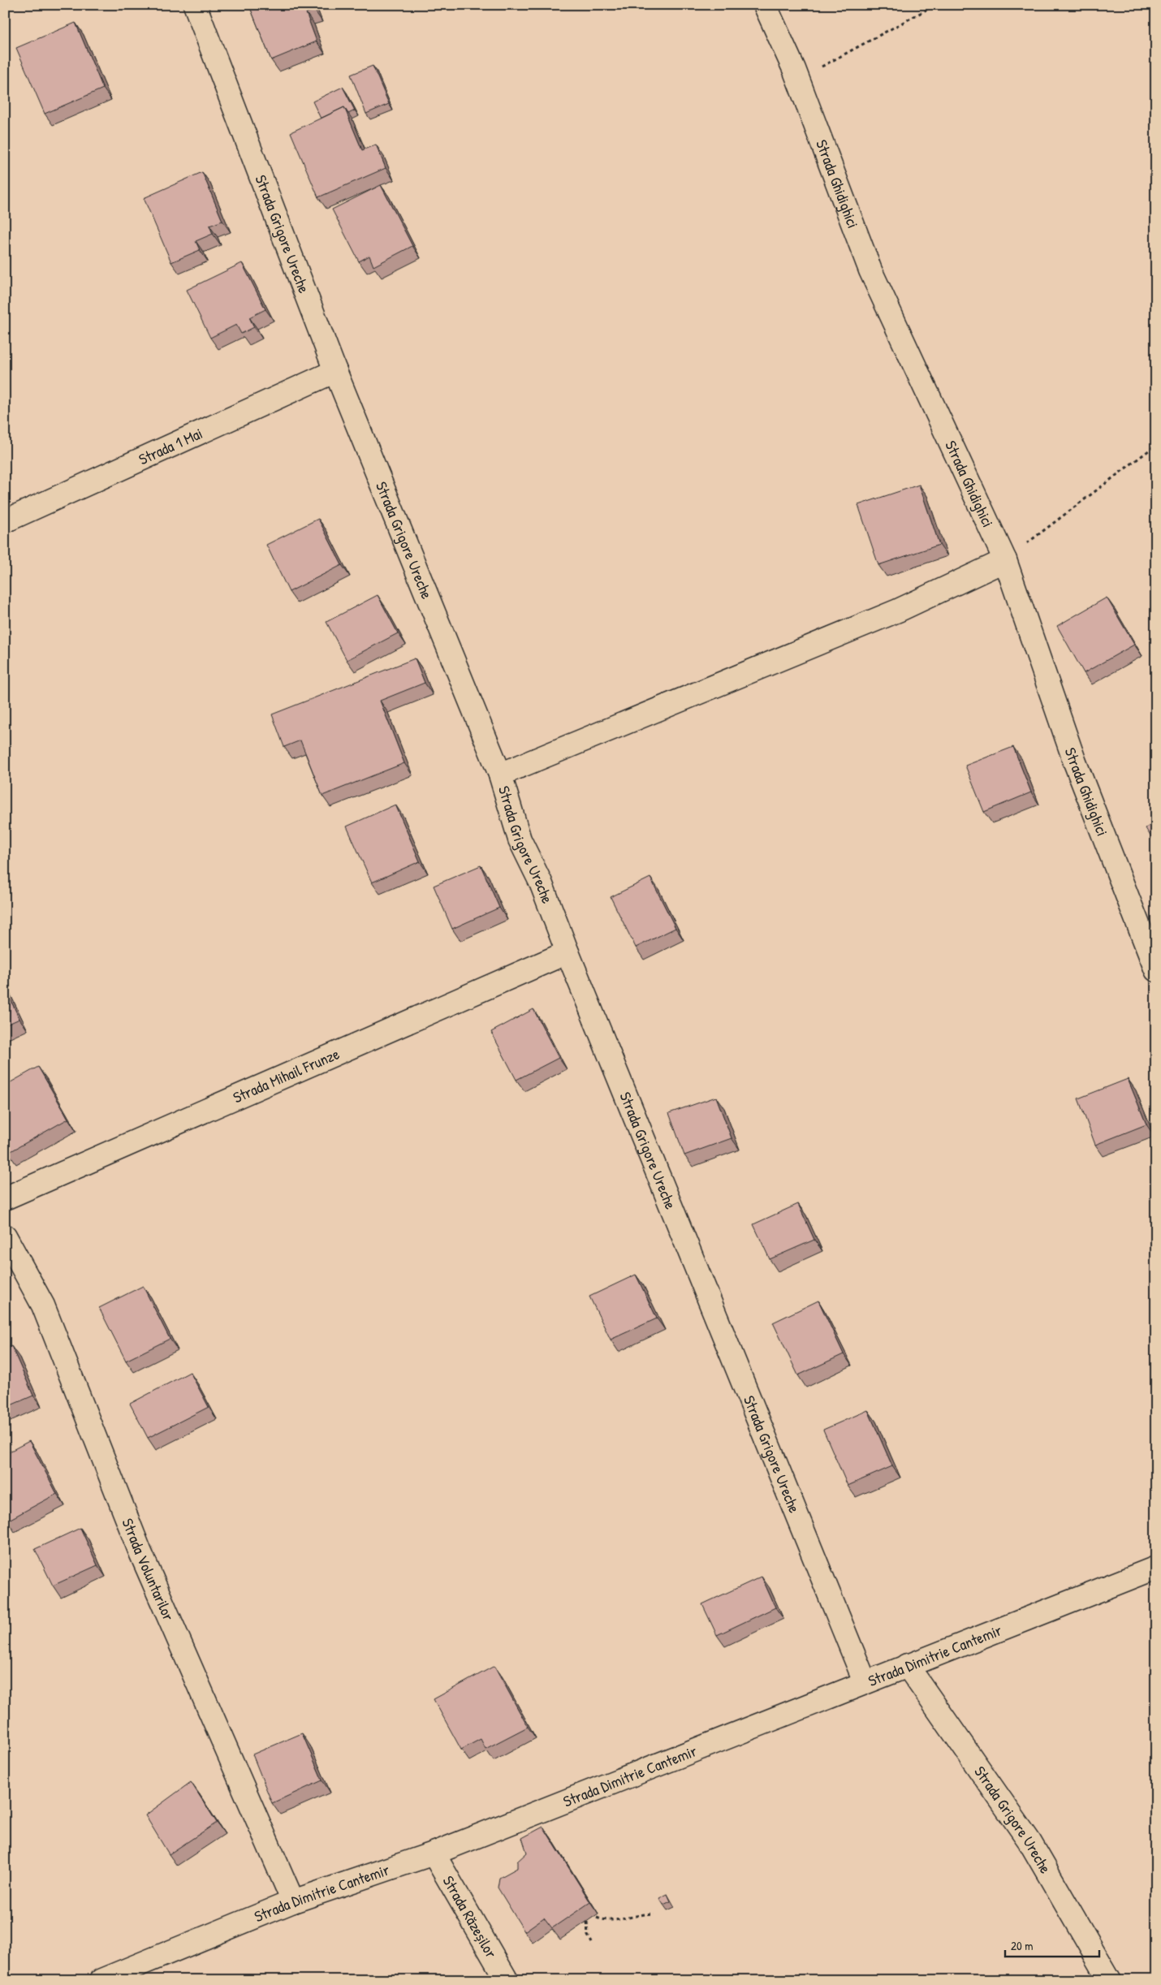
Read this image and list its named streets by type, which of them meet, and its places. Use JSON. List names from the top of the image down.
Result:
{
  "streets": {
    "street": [
      "Strada Ghidighici",
      "Strada Grigore Ureche",
      "Strada 1 Mai",
      "Strada Mihail Frunze",
      "Strada Voluntarilor",
      "Strada Dimitrie Cantemir",
      "Strada Răzeșilor"
    ]
  },
  "crossings": [
    ["Strada Grigore Ureche", "Strada 1 Mai"],
    ["Strada Grigore Ureche", "Strada Mihail Frunze"],
    ["Strada Grigore Ureche", "Strada Dimitrie Cantemir"],
    ["Strada Voluntarilor", "Strada Dimitrie Cantemir"],
    ["Strada Dimitrie Cantemir", "Strada Răzeșilor"]
  ],
  "scale_bar": "20 m"
}
